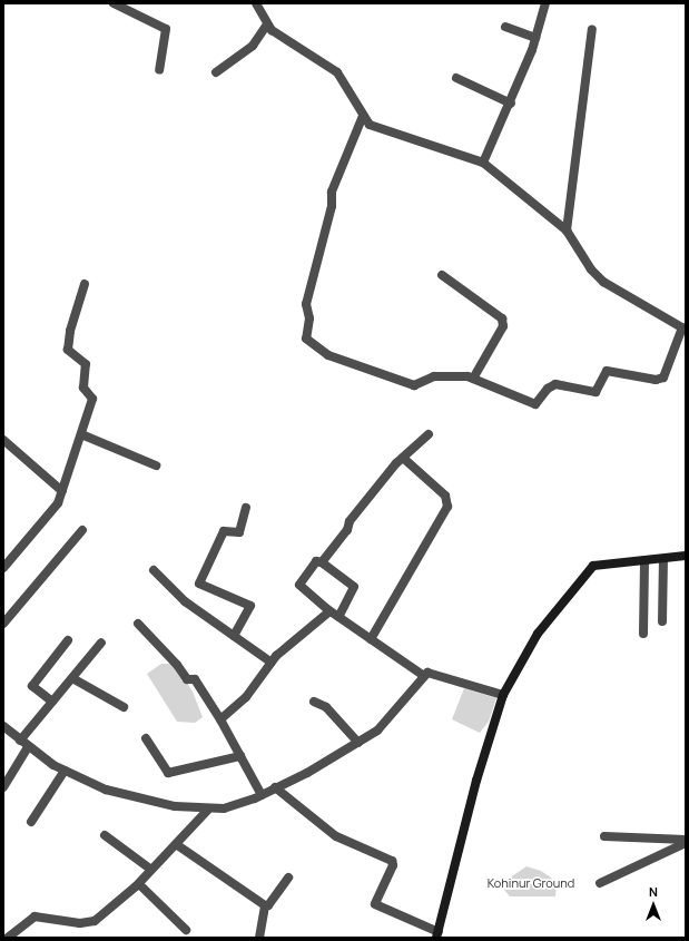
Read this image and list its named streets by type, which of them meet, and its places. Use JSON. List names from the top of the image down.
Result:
{
  "parks": ["Kohinur Ground"],
  "north": "top"
}
